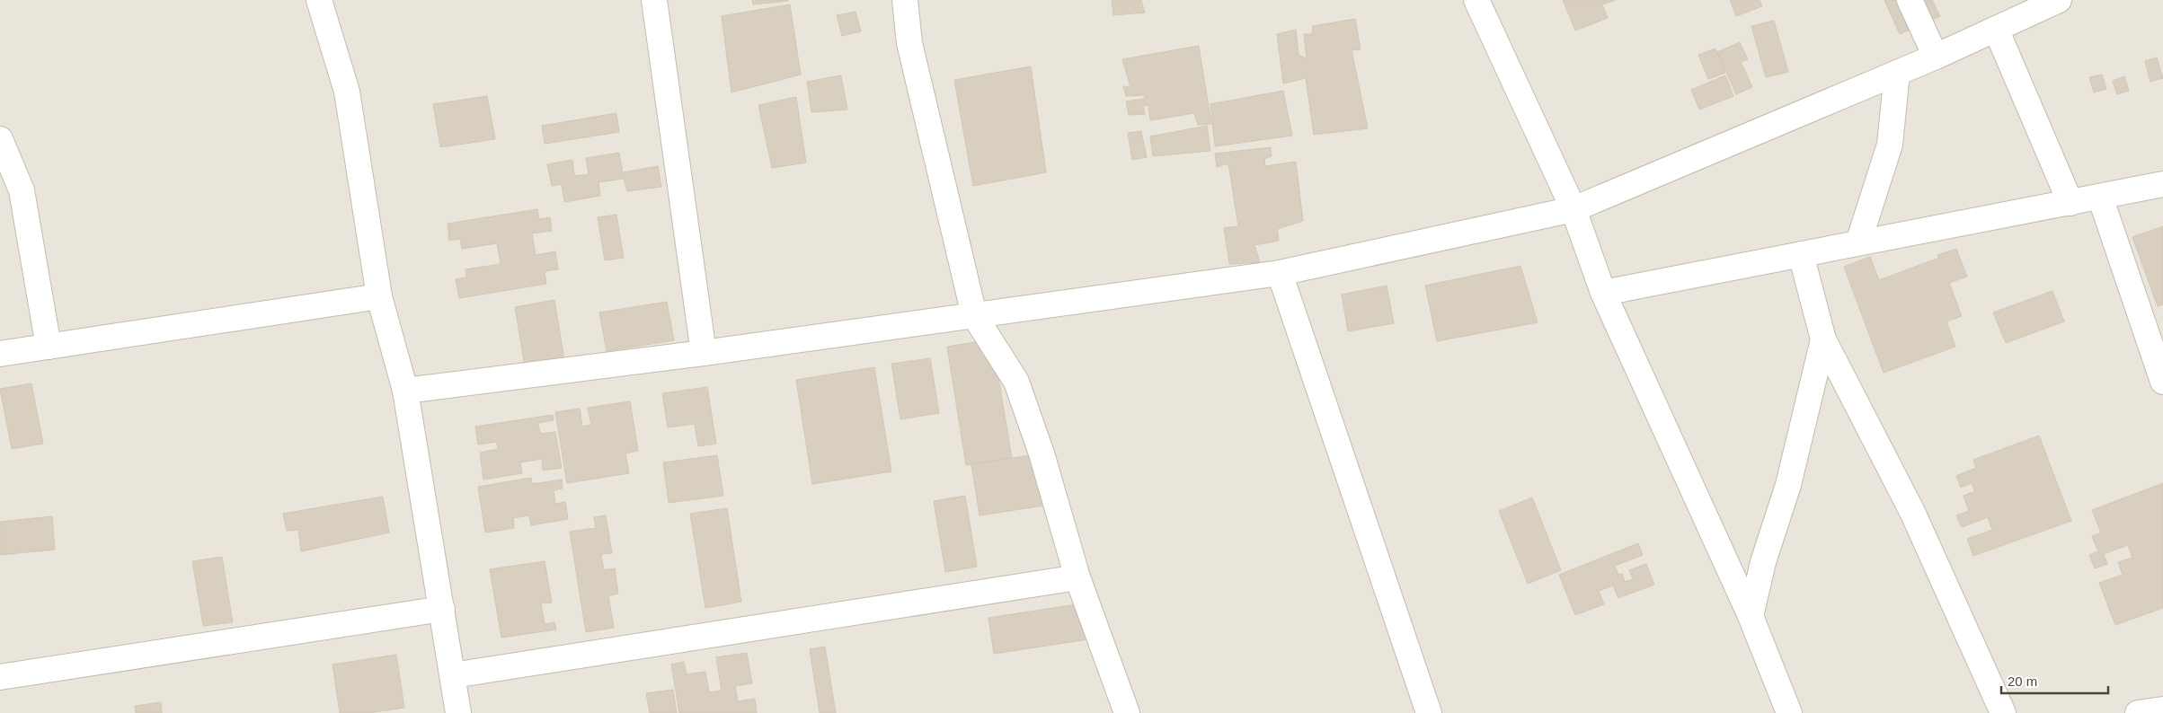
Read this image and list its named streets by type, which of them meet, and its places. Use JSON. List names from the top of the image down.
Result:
{
  "scale_bar": "20 m"
}
